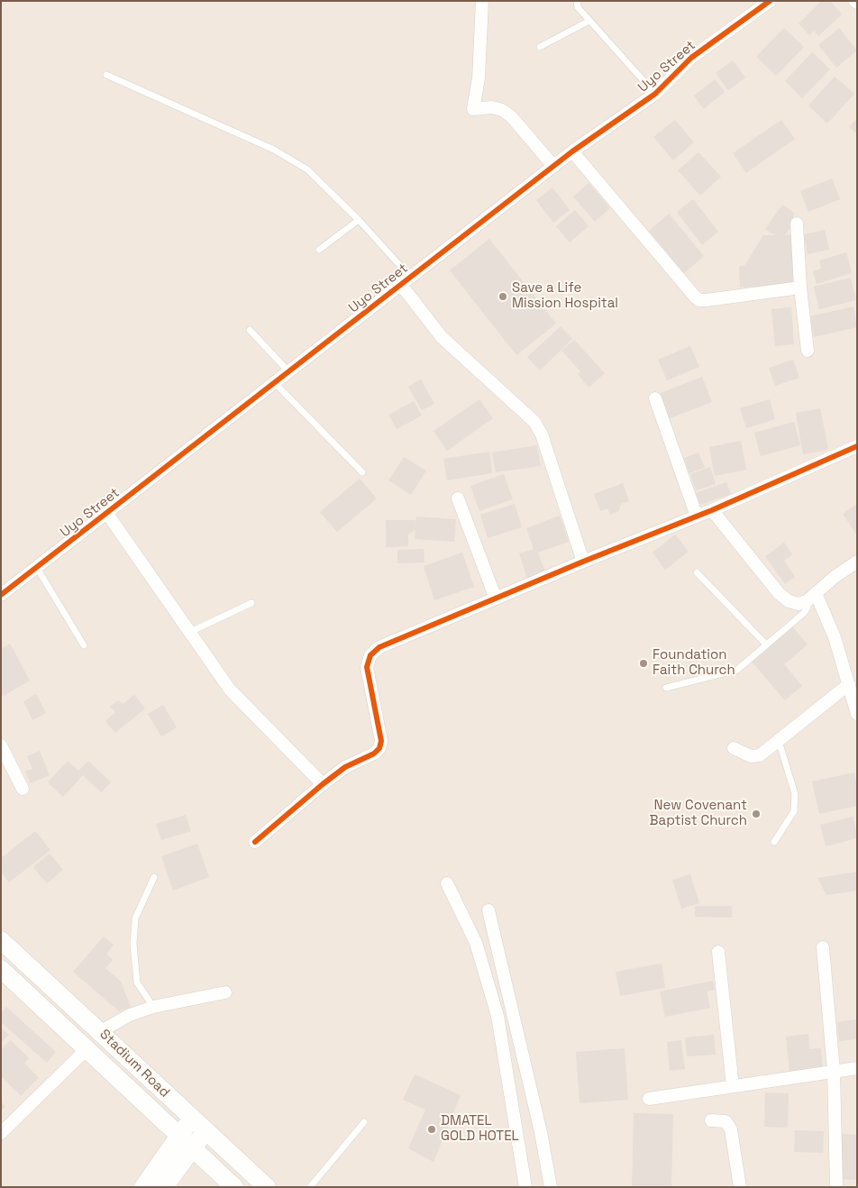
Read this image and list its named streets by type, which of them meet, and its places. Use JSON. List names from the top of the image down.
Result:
{
  "streets": {
    "main road": ["Stadium Road"],
    "street": ["Uyo Street"]
  },
  "places": [
    "Save a Life Mission Hospital",
    "Foundation Faith Church",
    "New Covenant Baptist Church",
    "DMATEL GOLD HOTEL"
  ]
}
